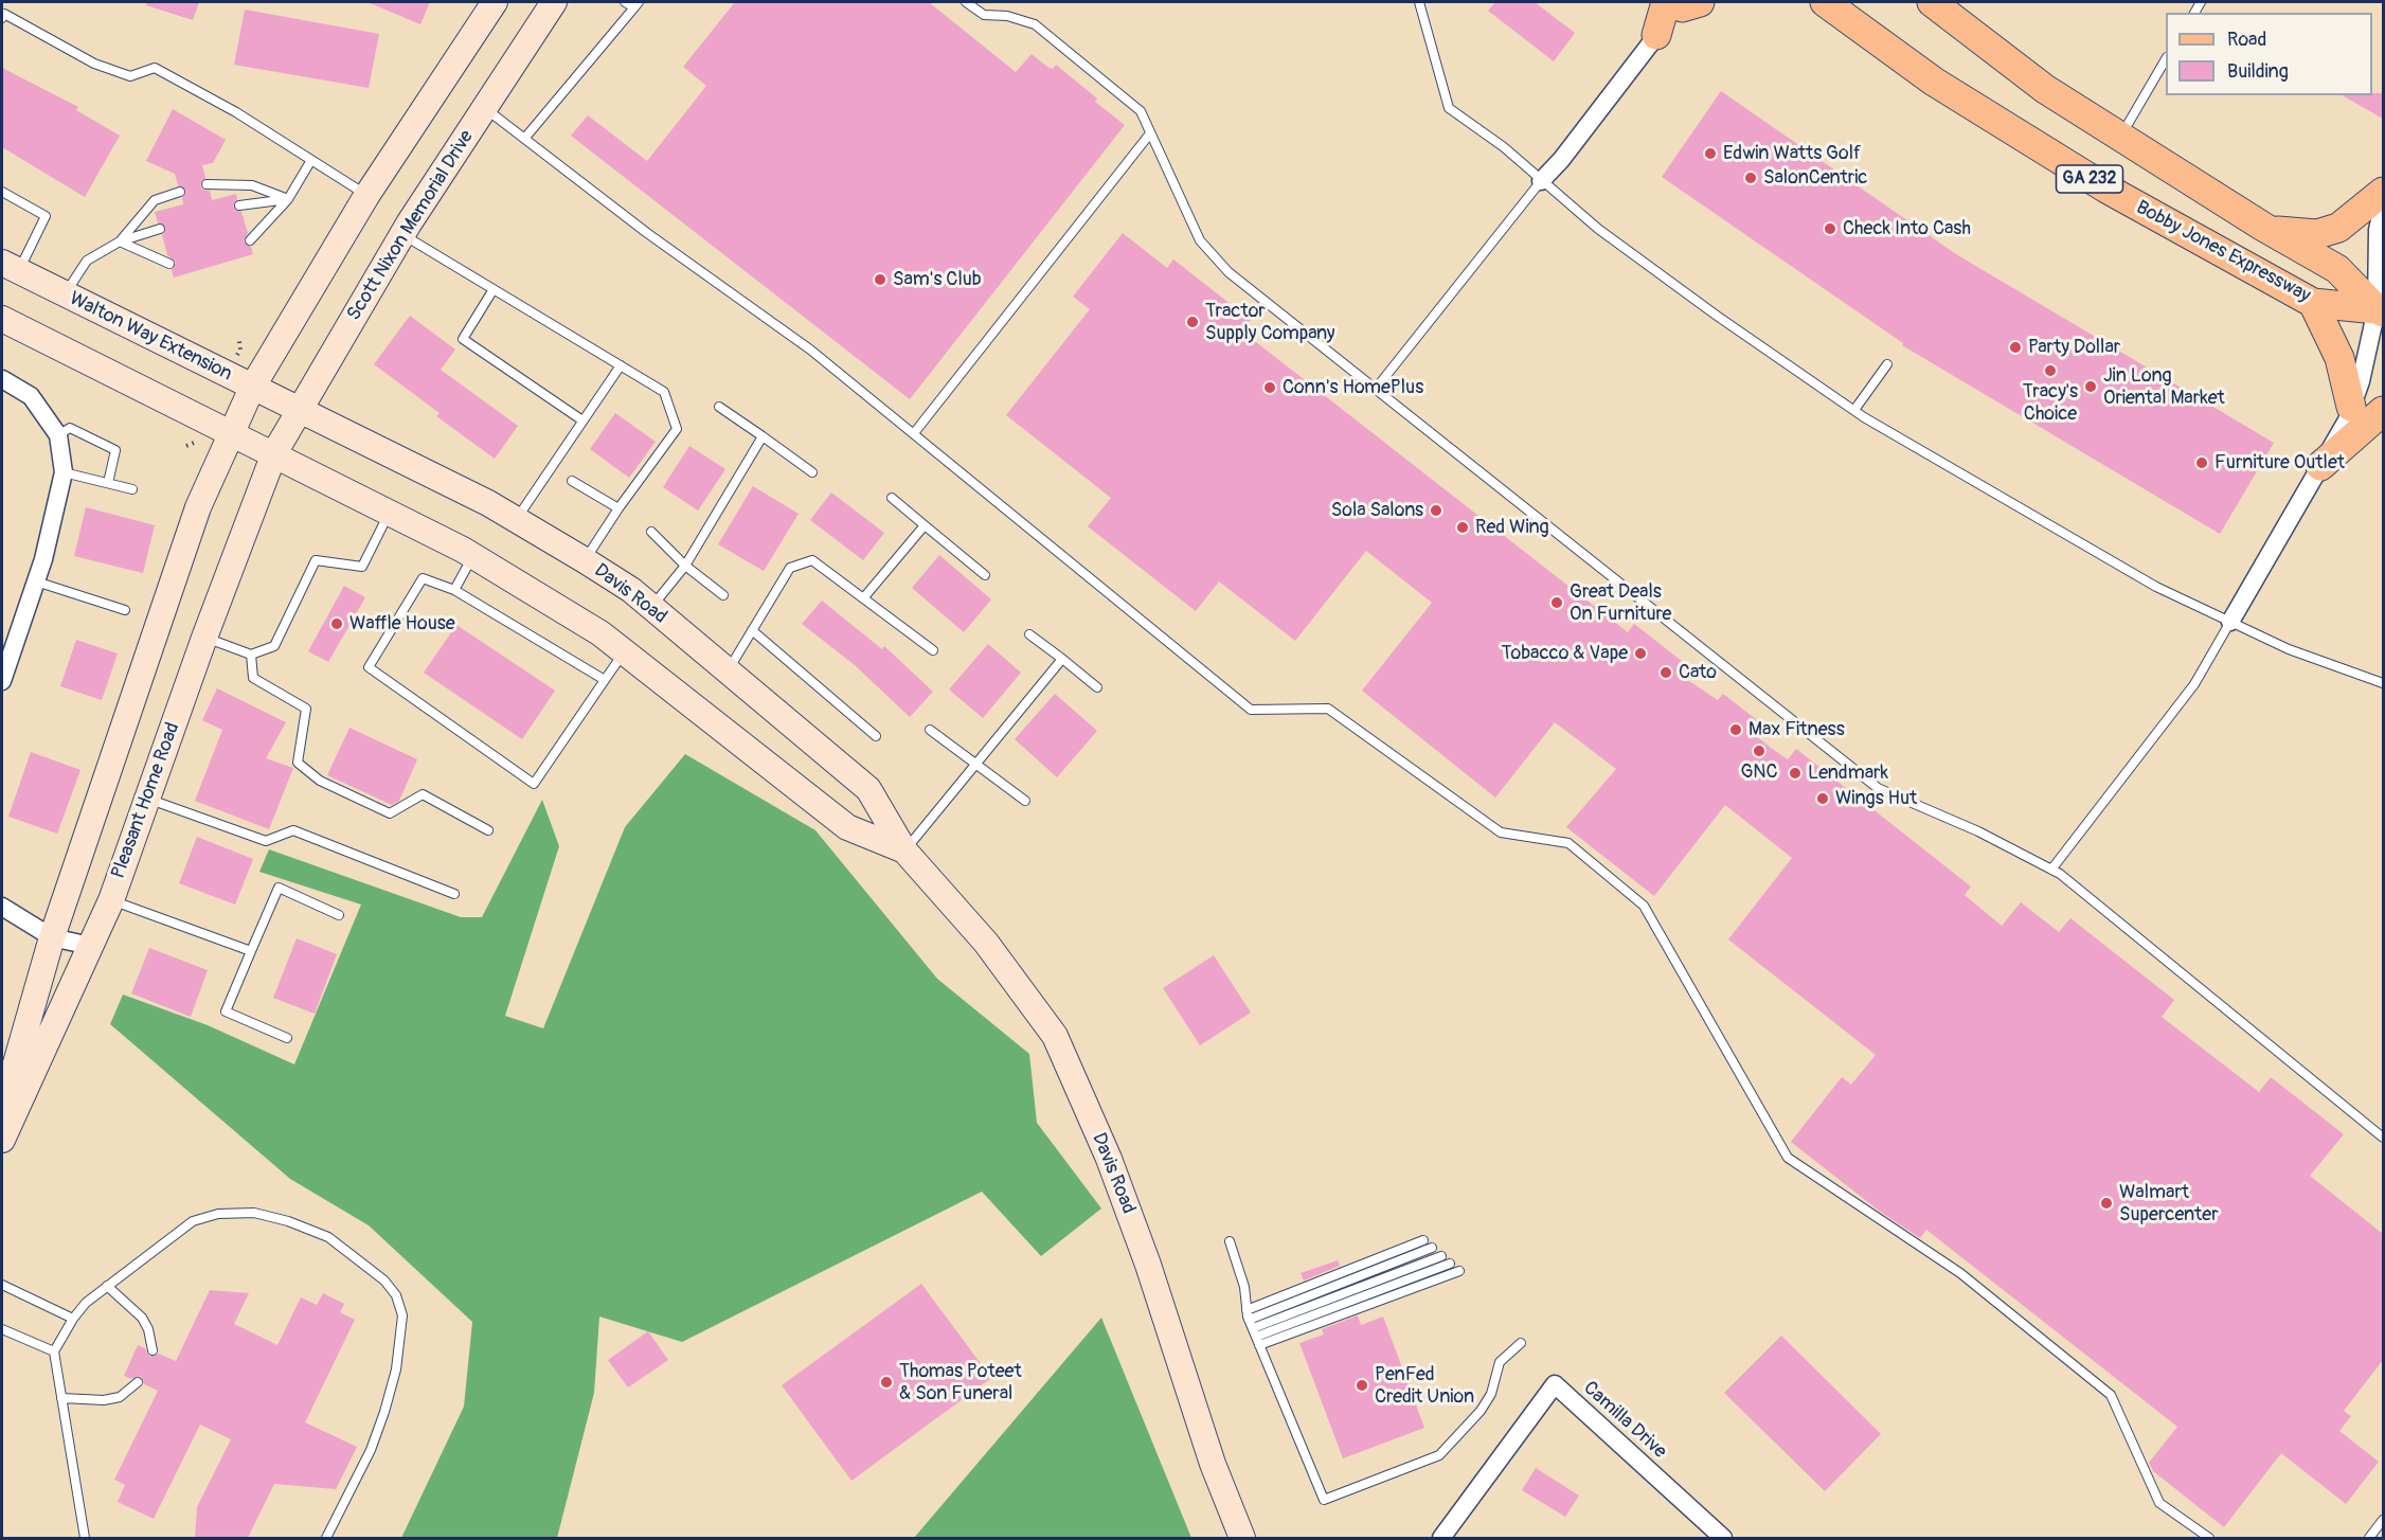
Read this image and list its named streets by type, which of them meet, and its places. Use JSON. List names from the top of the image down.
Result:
{
  "streets": {
    "main road": [
      "GA 232",
      "Scott Nixon Memorial Drive",
      "Bobby Jones Expressway",
      "Walton Way Extension",
      "Davis Road",
      "Pleasant Home Road"
    ],
    "street": ["Camilla Drive"]
  },
  "crossings": [
    ["Scott Nixon Memorial Drive", "Walton Way Extension"],
    ["Scott Nixon Memorial Drive", "Davis Road"],
    ["Scott Nixon Memorial Drive", "Pleasant Home Road"],
    ["Walton Way Extension", "Davis Road"],
    ["Davis Road", "Pleasant Home Road"]
  ],
  "places": [
    "Edwin Watts Golf",
    "SalonCentric",
    "Check Into Cash",
    "Sam's Club",
    "Tractor Supply Company",
    "Party Dollar",
    "Tracy's Choice",
    "Jin Long Oriental Market",
    "Conn's HomePlus",
    "Furniture Outlet",
    "Sola Salons",
    "Red Wing",
    "Great Deals On Furniture",
    "Waffle House",
    "Tobacco & Vape",
    "Cato",
    "Max Fitness",
    "GNC",
    "Lendmark",
    "Wings Hut",
    "Walmart Supercenter",
    "Thomas Poteet & Son Funeral",
    "PenFed Credit Union"
  ],
  "legend": ["Road", "Building"]
}
